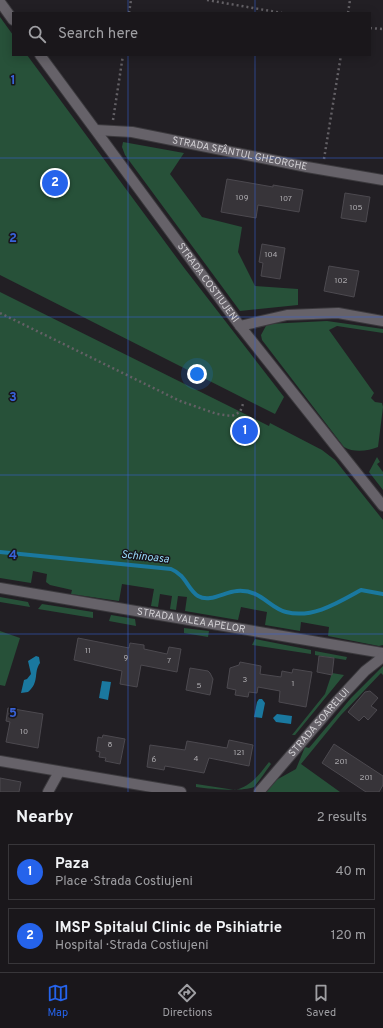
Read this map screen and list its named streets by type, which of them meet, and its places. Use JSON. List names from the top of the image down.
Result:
{
  "streets": {
    "street": [
      "STRADA SFÂNTUL GHEORGHE",
      "STRADA COSTIUJENI",
      "STRADA VALEA APELOR",
      "STRADA SOARELUI"
    ]
  },
  "crossings": [
    ["STRADA SFÂNTUL GHEORGHE", "STRADA COSTIUJENI"]
  ],
  "water": ["Schinoasa"],
  "house_numbers": [
    "109",
    "107",
    "105",
    "104",
    "102",
    "11",
    "9",
    "7",
    "3",
    "1",
    "5",
    "10",
    "8",
    "121",
    "4",
    "6",
    "201",
    "201"
  ],
  "page": {
    "search": "Search here",
    "pins": ["2", "1"],
    "heading": ["Nearby", "2 results"],
    "list": [
      {
        "mark": "1",
        "name": "Paza",
        "note": "Place · Strada Costiujeni",
        "value": "40 m"
      },
      {
        "mark": "2",
        "name": "IMSP Spitalul Clinic de Psihiatrie",
        "note": "Hospital · Strada Costiujeni",
        "value": "120 m"
      }
    ],
    "nav": ["Map", "Directions", "Saved"]
  },
  "grid": {
    "rows": [
      "1",
      "2",
      "3",
      "4",
      "5"
    ]
  }
}
